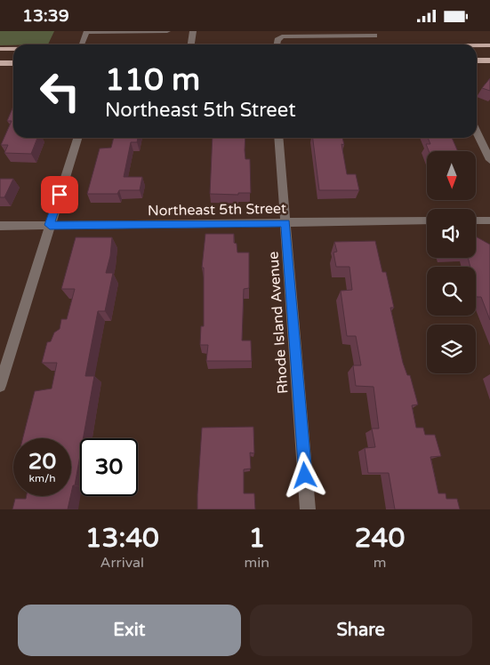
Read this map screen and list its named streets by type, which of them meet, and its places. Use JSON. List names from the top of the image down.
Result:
{
  "streets": {
    "street": ["Northeast 5th Street", "Rhode Island Avenue"]
  },
  "crossings": [
    ["Northeast 5th Street", "Rhode Island Avenue"]
  ],
  "north": "bottom",
  "page": {
    "status": "13:39",
    "turn": ["110 m", "Northeast 5th Street"],
    "speed": "20 km/h",
    "limit": "30",
    "eta": [
      "13:40",
      "Arrival",
      "1",
      "min",
      "240",
      "m"
    ],
    "buttons": ["Exit", "Share"]
  }
}
